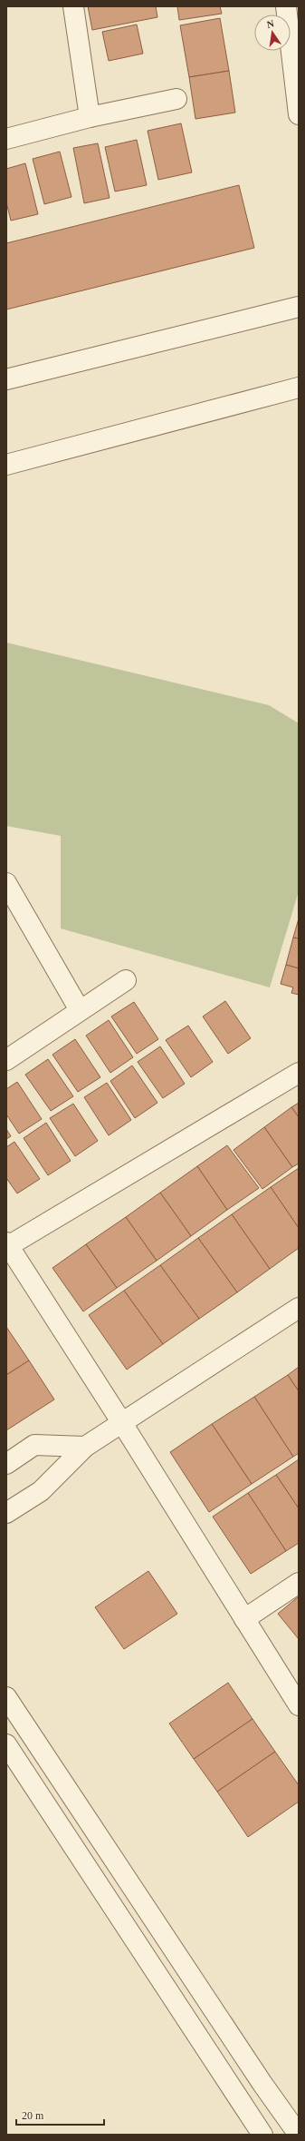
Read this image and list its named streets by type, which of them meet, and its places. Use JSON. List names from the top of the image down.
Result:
{
  "scale_bar": "20 m",
  "north": "top"
}
